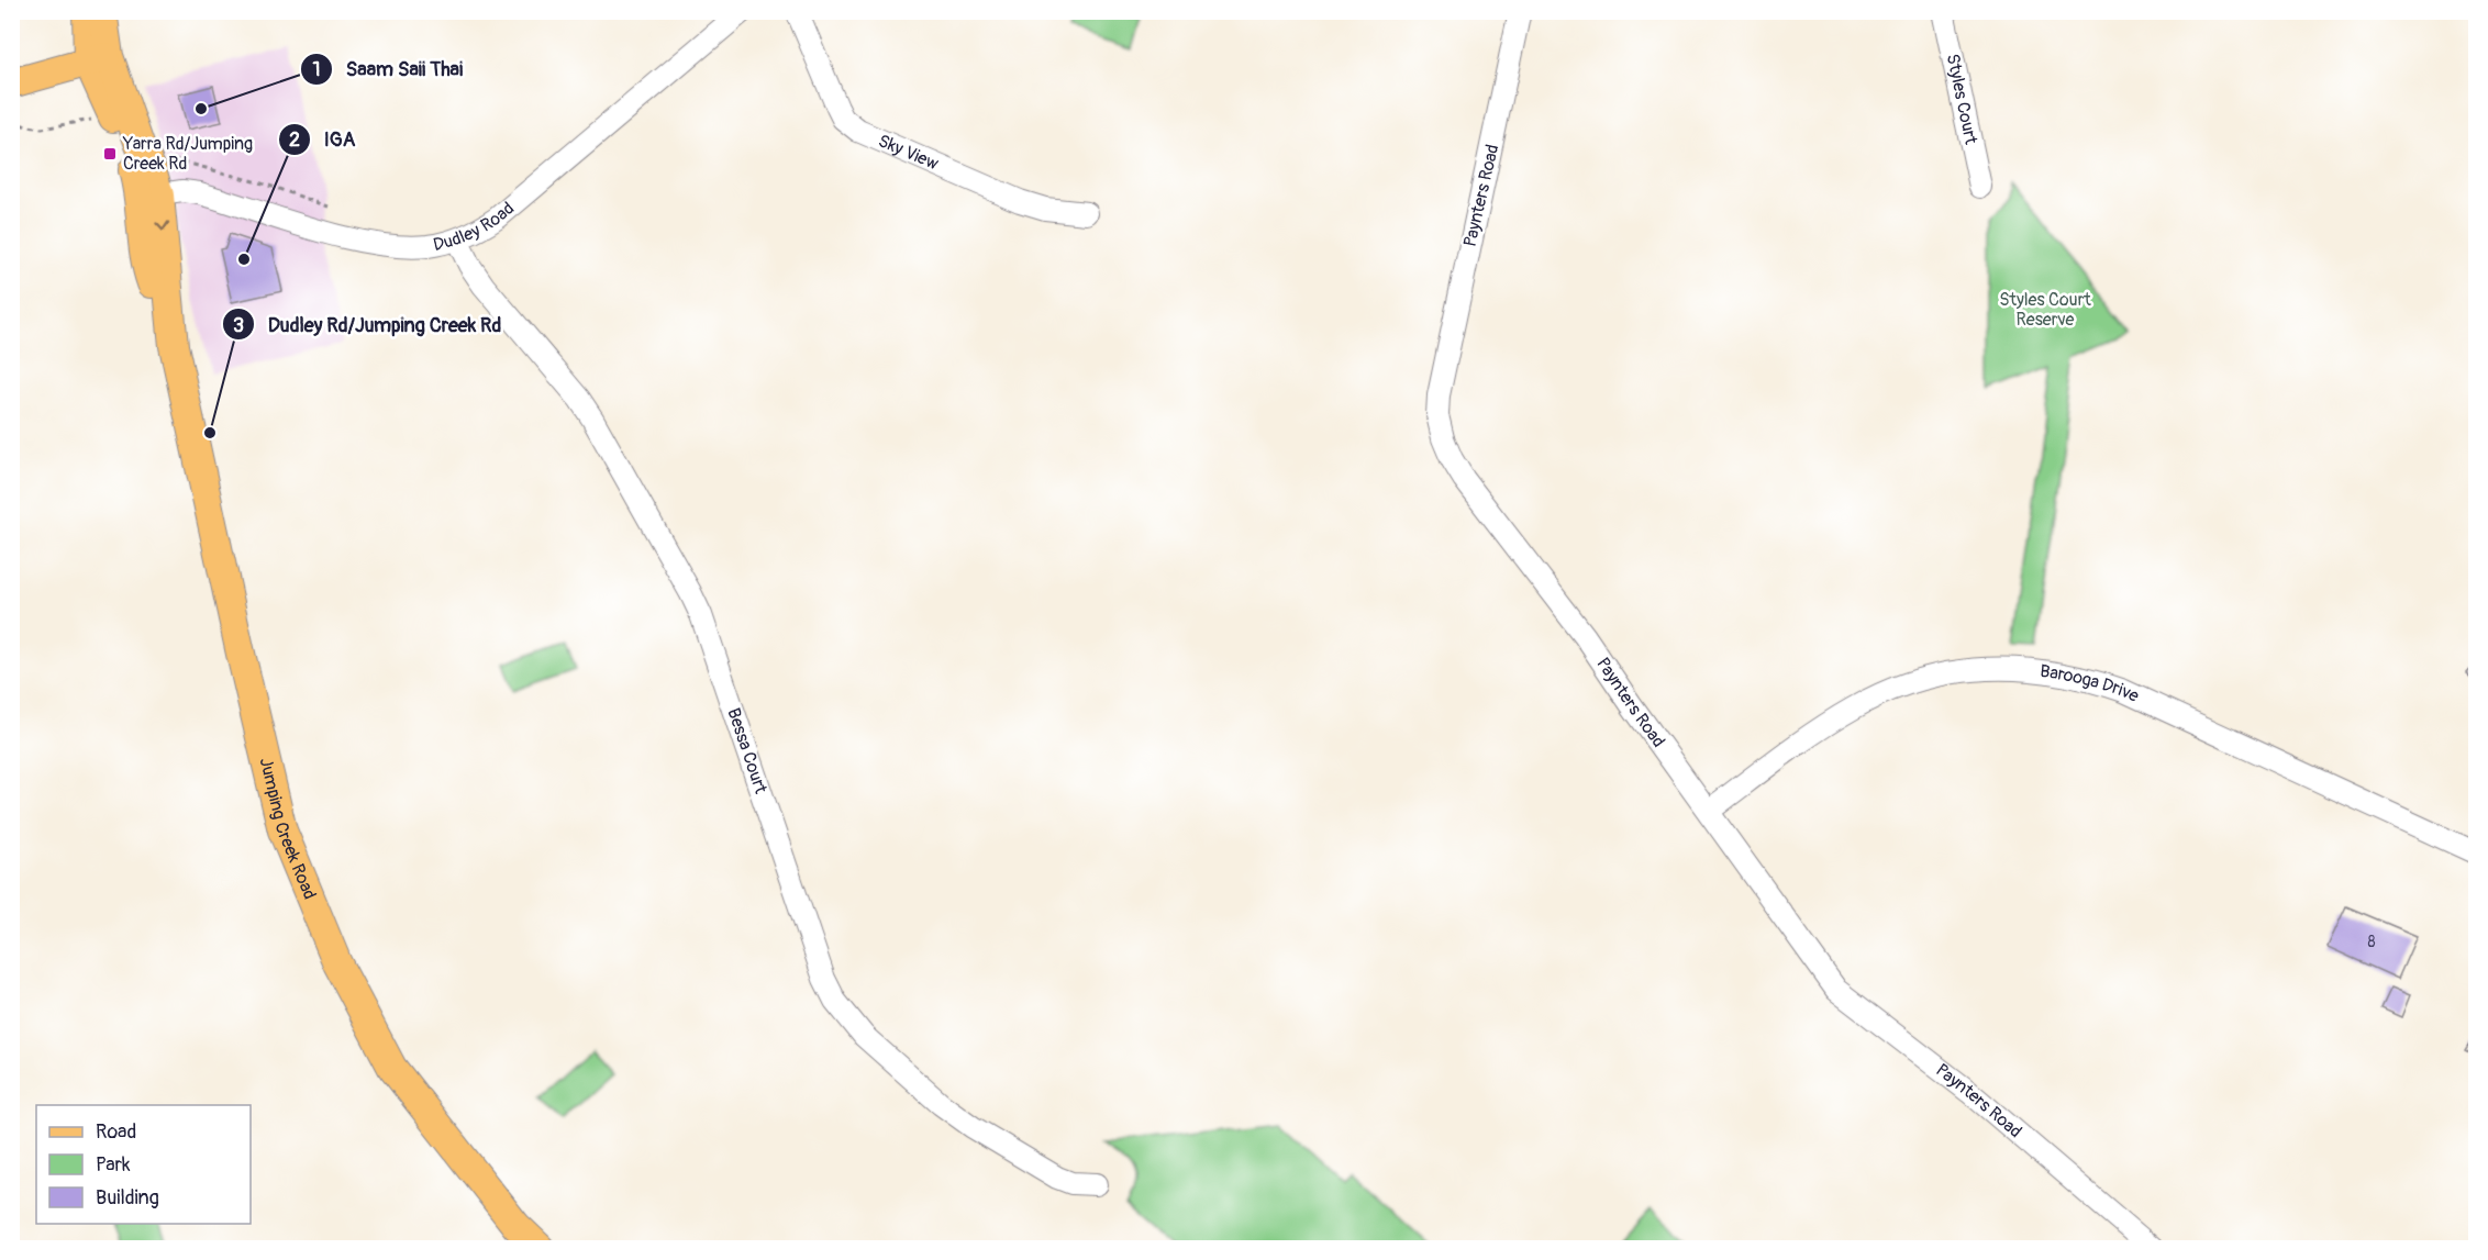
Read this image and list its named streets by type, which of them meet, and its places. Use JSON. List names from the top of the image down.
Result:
{
  "streets": {
    "main road": ["Jumping Creek Road"],
    "street": [
      "Styles Court",
      "Sky View",
      "Paynters Road",
      "Dudley Road",
      "Barooga Drive",
      "Bessa Court"
    ]
  },
  "crossings": [
    ["Paynters Road", "Barooga Drive"],
    ["Dudley Road", "Bessa Court"],
    ["Dudley Road", "Jumping Creek Road"]
  ],
  "parks": ["Styles Court Reserve"],
  "places": {
    "other": ["Saam Saii Thai", "IGA", "Dudley Rd/Jumping Creek Rd"],
    "transit": ["Yarra Rd/Jumping Creek Rd"]
  },
  "house_numbers": ["8"],
  "legend": ["Road", "Park", "Building"]
}
